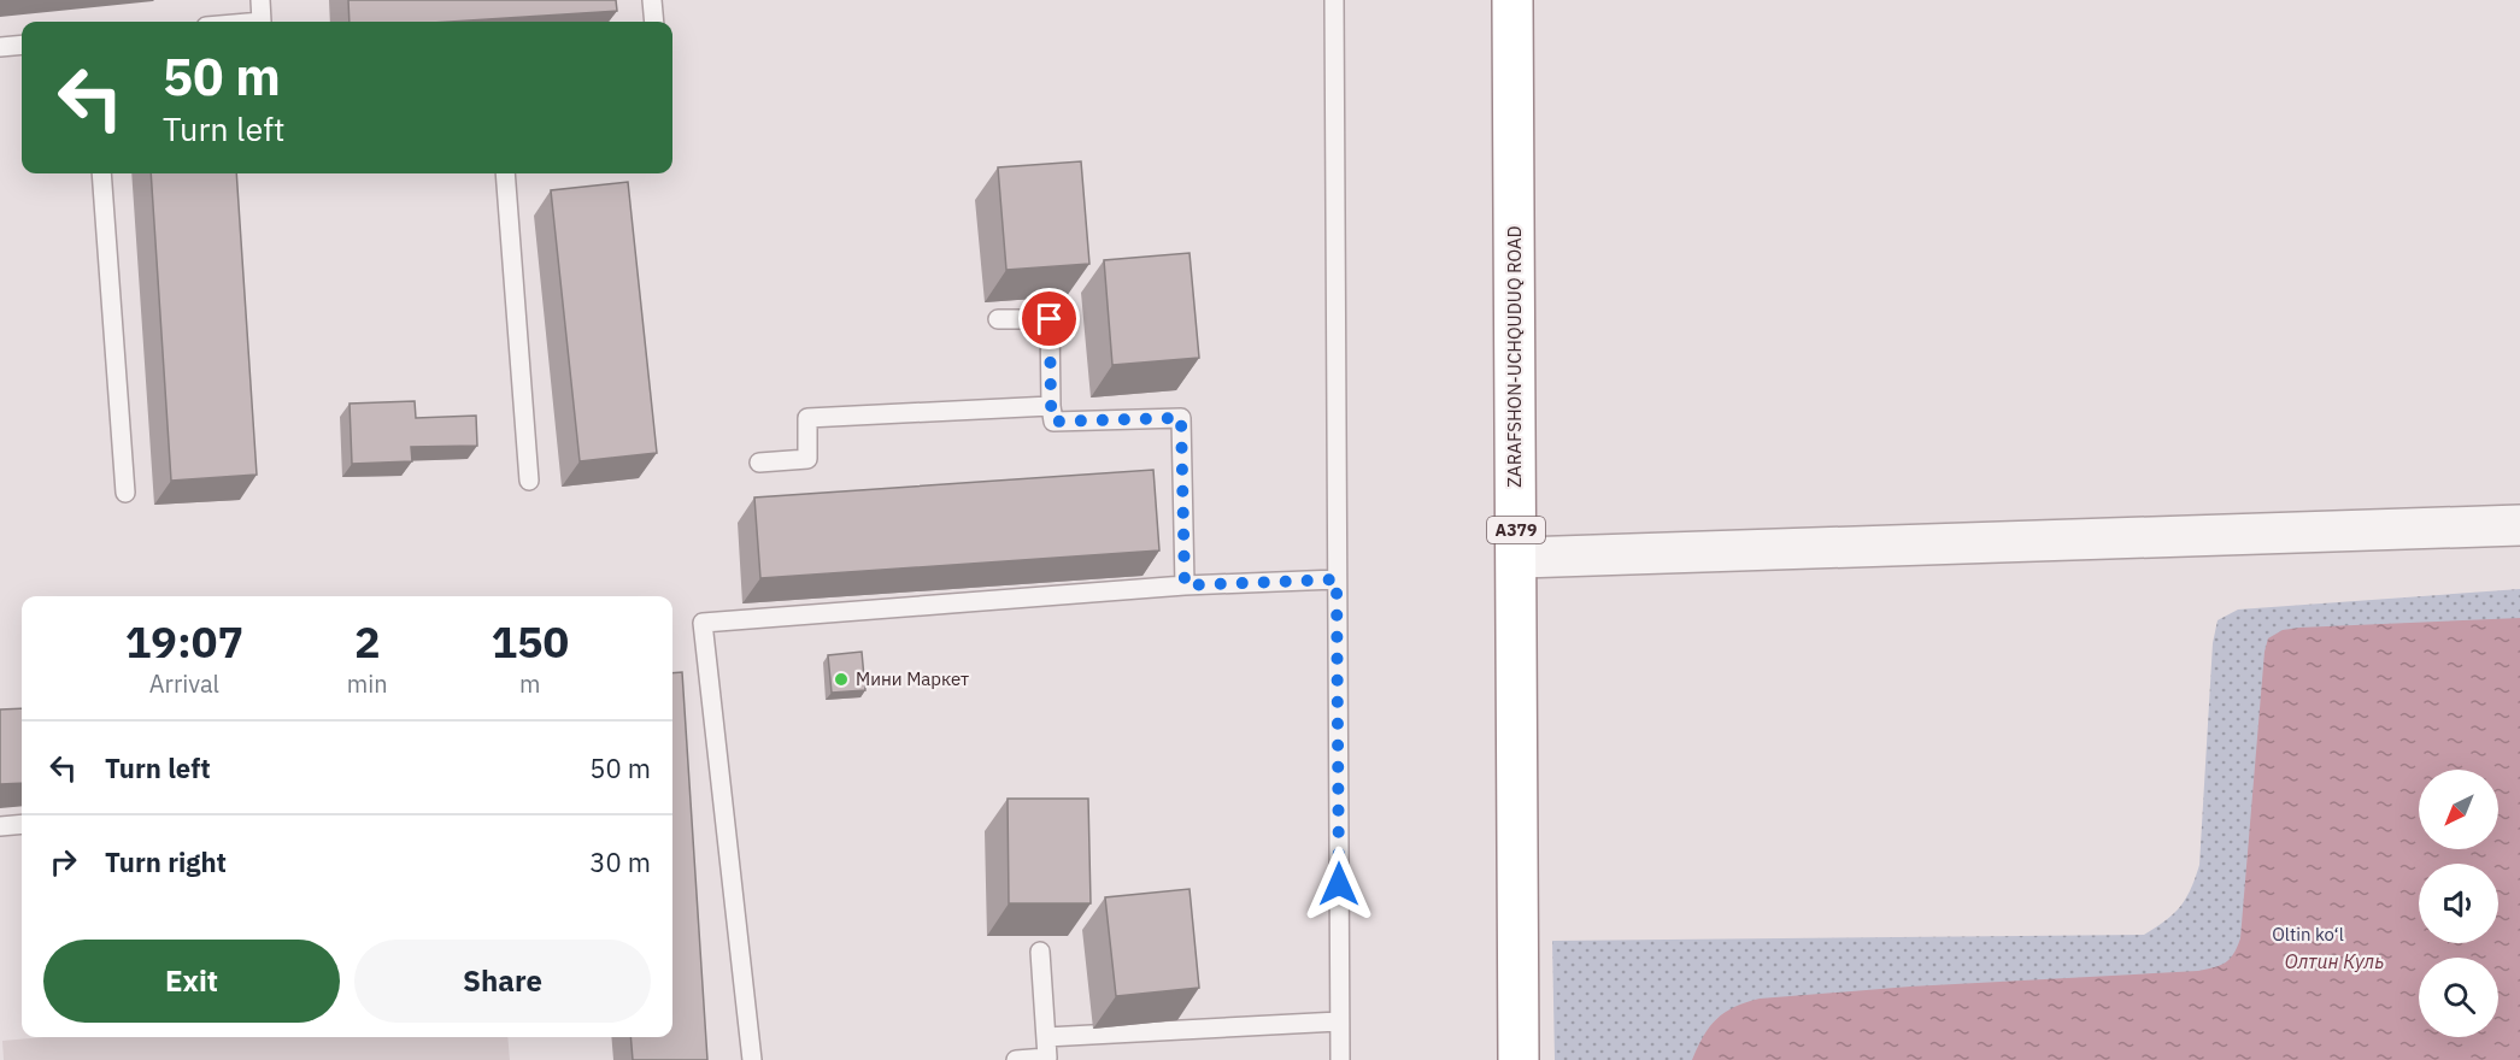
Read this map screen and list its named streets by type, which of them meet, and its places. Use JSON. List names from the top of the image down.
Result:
{
  "streets": {
    "highway": ["ZARAFSHON-UCHQUDUQ ROAD", "A379"]
  },
  "water": ["Олтин Куль"],
  "parks": ["Oltin ko‘l"],
  "places": ["Мини Маркет"],
  "north": "bottom left",
  "page": {
    "turn": ["50 m", "Turn left"],
    "eta": [
      "19:07",
      "Arrival",
      "2",
      "min",
      "150",
      "m"
    ],
    "list": [
      {
        "name": "Turn left",
        "value": "50 m"
      },
      {
        "name": "Turn right",
        "value": "30 m"
      }
    ],
    "buttons": ["Exit", "Share"]
  }
}
